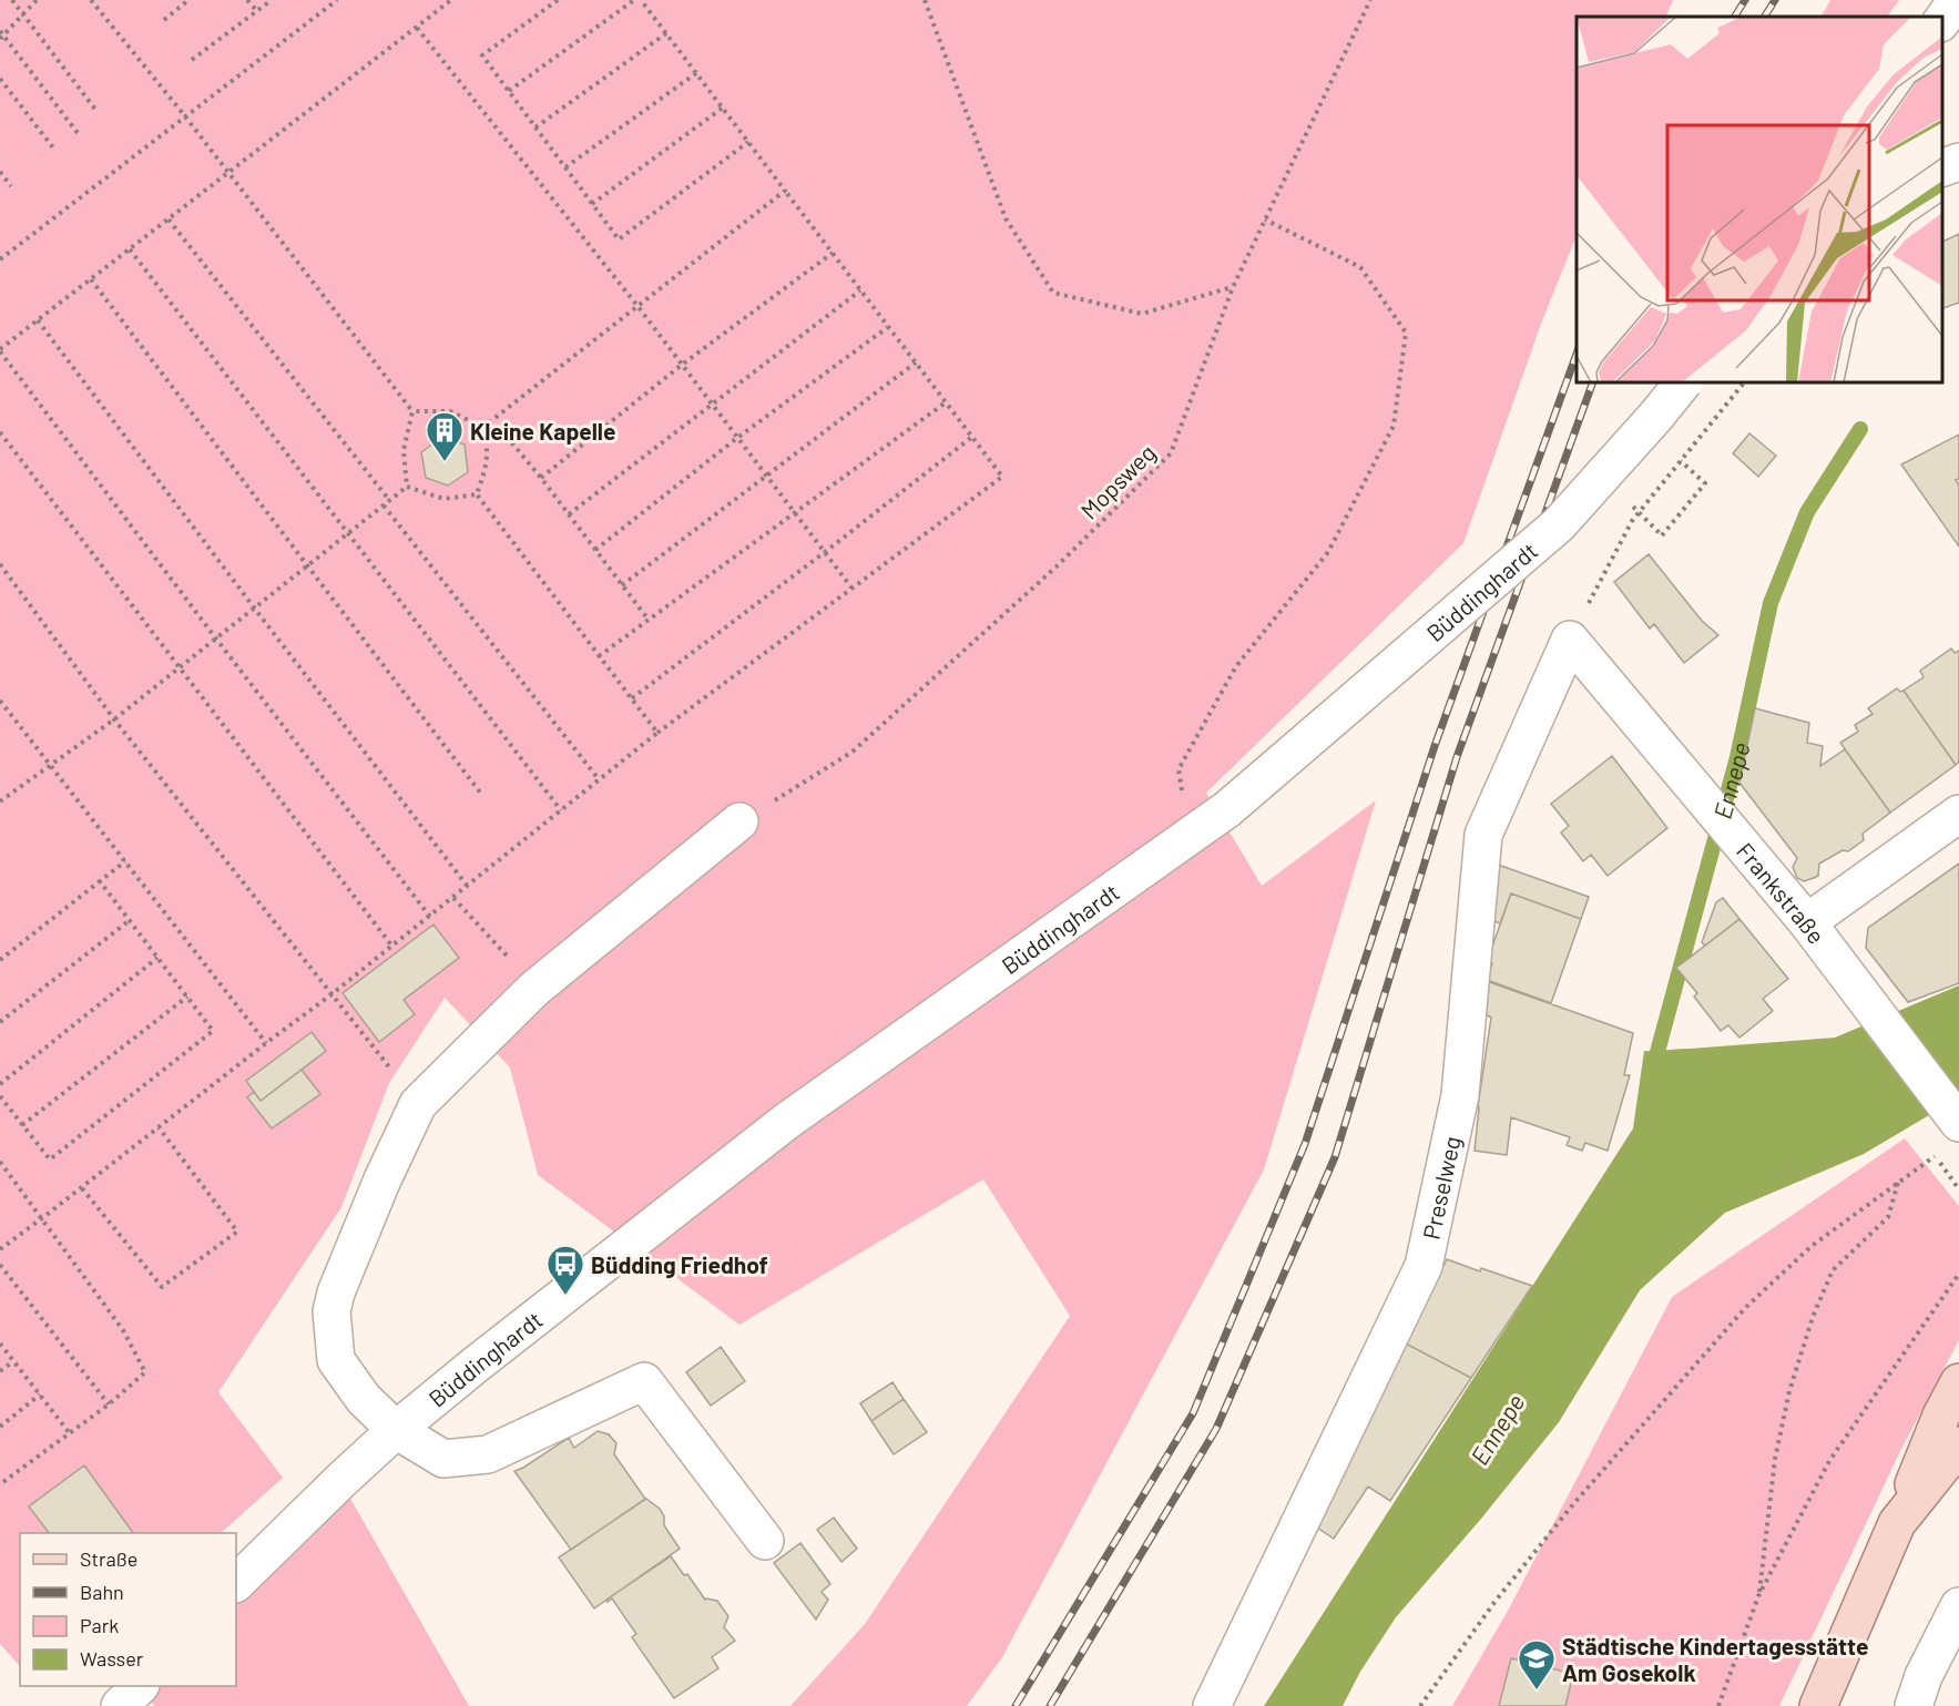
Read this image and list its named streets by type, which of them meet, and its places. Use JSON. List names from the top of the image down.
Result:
{
  "streets": {
    "street": ["Büddinghardt", "Frankstraße", "Preselweg"],
    "path": ["Mopsweg"]
  },
  "crossings": [
    ["Frankstraße", "Preselweg"]
  ],
  "water": ["Ennepe"],
  "places": {
    "building": ["Kleine Kapelle"],
    "bus stop": ["Büdding Friedhof"],
    "school or university": ["Städtische Kindertagesstätte Am Gosekolk"]
  },
  "legend": [
    "Straße",
    "Bahn",
    "Park",
    "Wasser"
  ]
}
